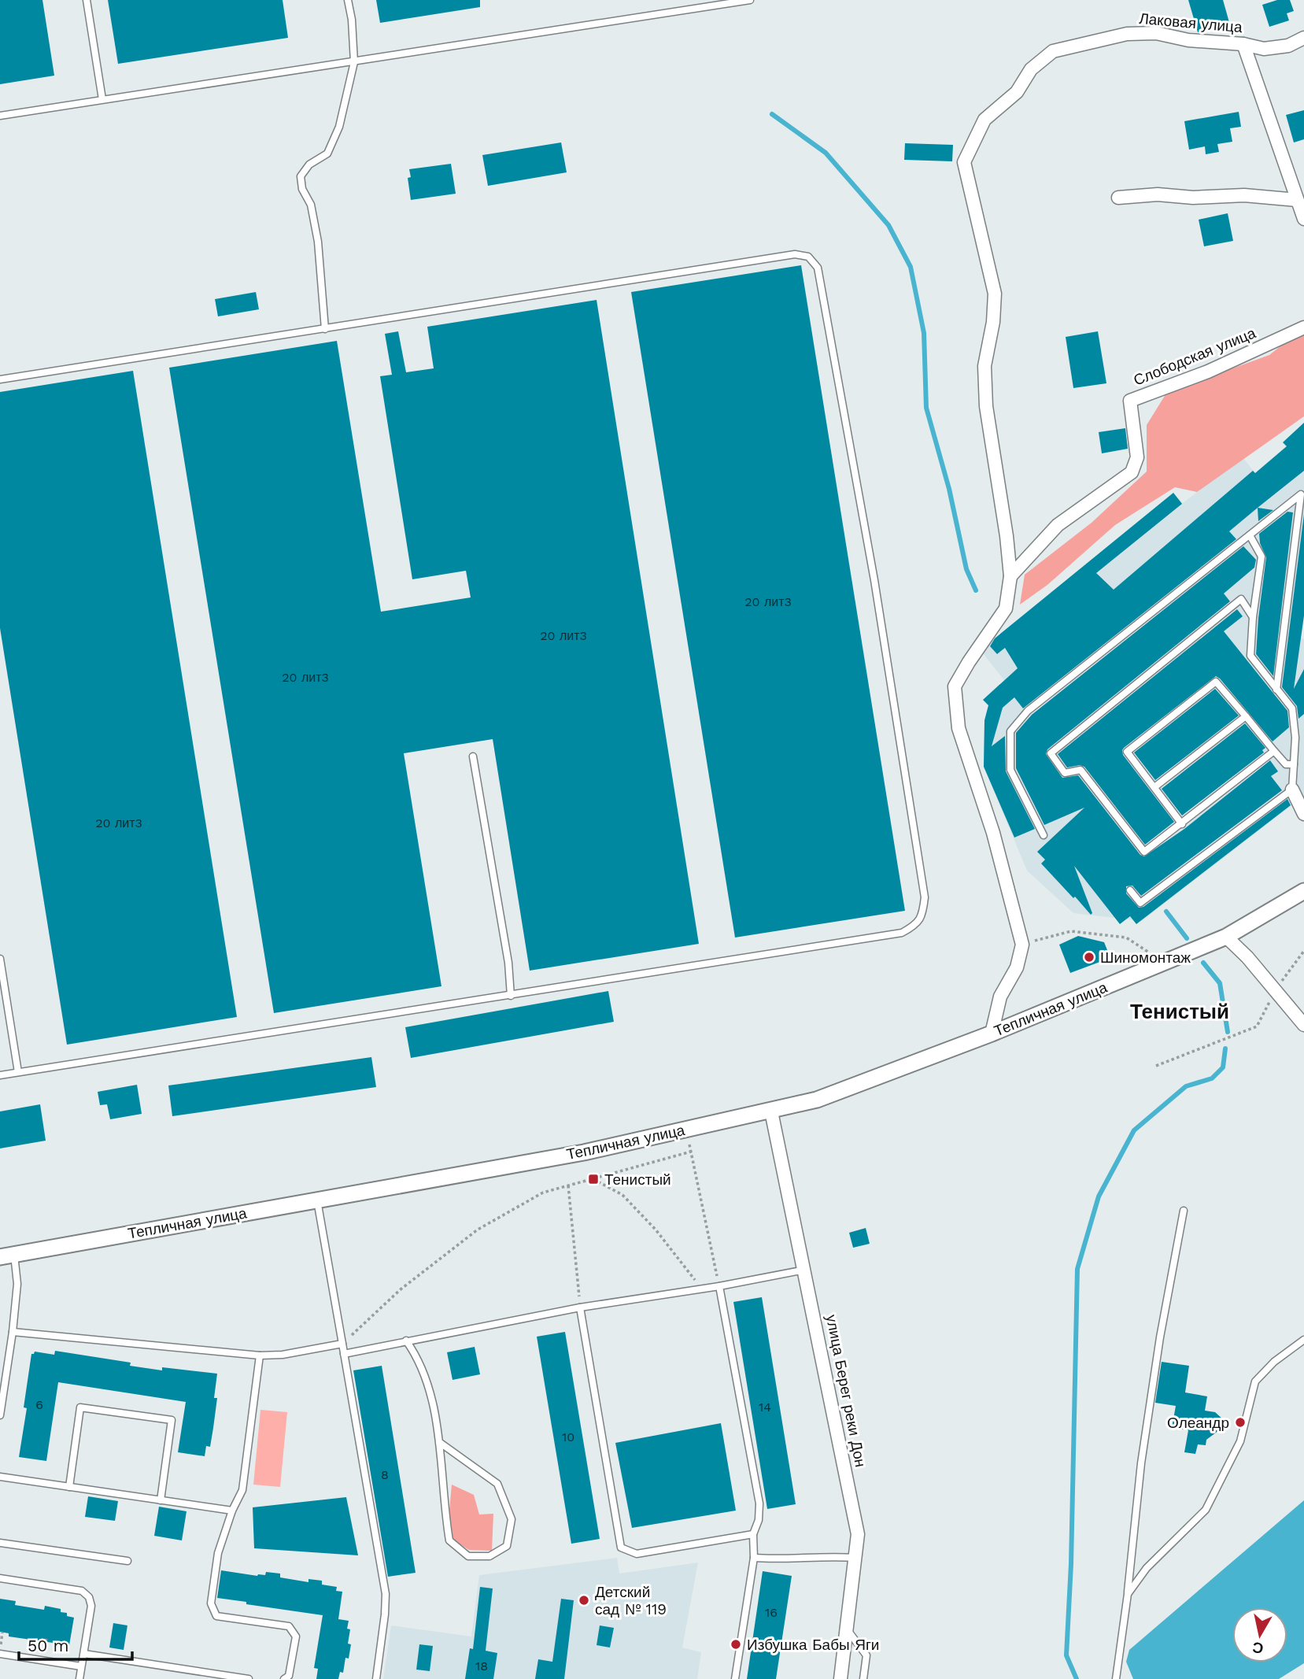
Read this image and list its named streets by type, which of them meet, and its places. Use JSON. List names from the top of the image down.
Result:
{
  "streets": {
    "street": [
      "Лаковая улица",
      "Слободская улица",
      "Тепличная улица",
      "улица Берег реки Дон"
    ]
  },
  "crossings": [
    ["Лаковая улица", "Слободская улица"],
    ["Тепличная улица", "улица Берег реки Дон"]
  ],
  "districts": ["Тенистый"],
  "places": {
    "other": [
      "Шиномонтаж",
      "Олеандр",
      "Детский сад № 119",
      "Избушка Бабы Яги"
    ],
    "transit": ["Тенистый"]
  },
  "house_numbers": [
    "20 лит3",
    "20 лит3",
    "20 лит3",
    "20 лит3",
    "6",
    "14",
    "10",
    "8",
    "16",
    "18"
  ],
  "scale_bar": "50 m",
  "north": "bottom"
}
